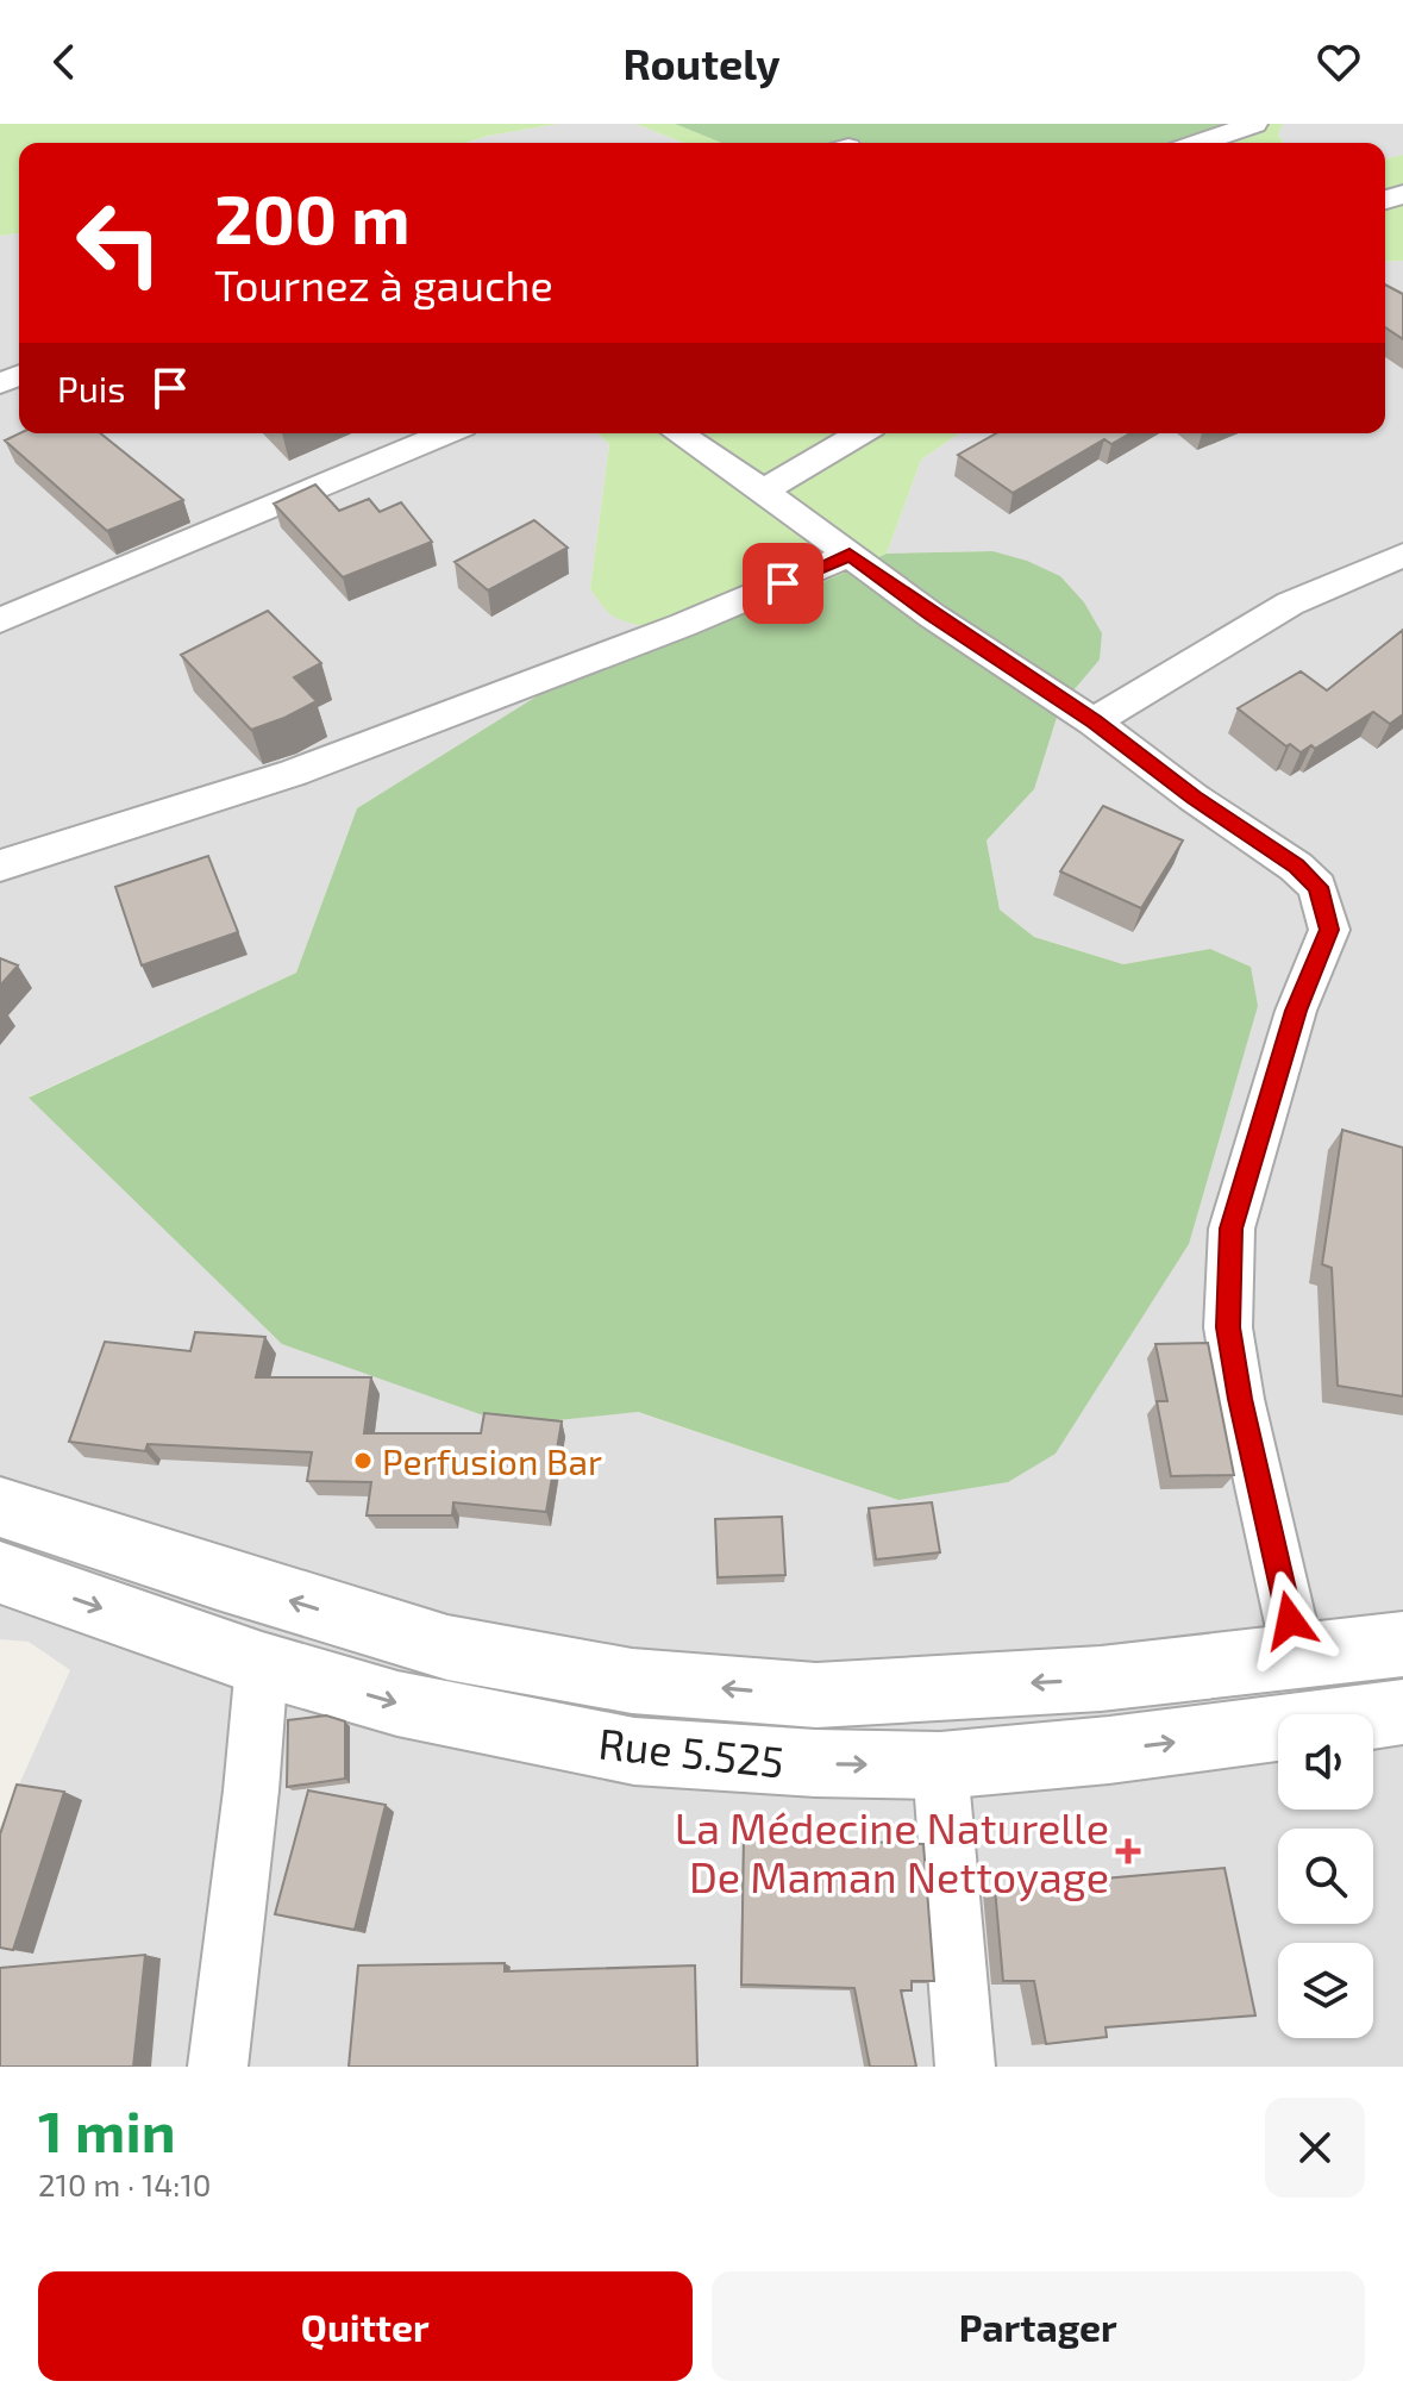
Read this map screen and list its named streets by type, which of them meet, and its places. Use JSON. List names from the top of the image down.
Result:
{
  "streets": {
    "street": ["Rue 5.525"]
  },
  "places": {
    "other": ["Perfusion Bar"],
    "health": ["La Médecine Naturelle De Maman Nettoyage"]
  },
  "page": {
    "header": "Routely",
    "turn": ["200 m", "Tournez à gauche"],
    "then": "Puis",
    "heading": ["1 min", "210 m · 14:10"],
    "buttons": ["Quitter", "Partager"]
  }
}
